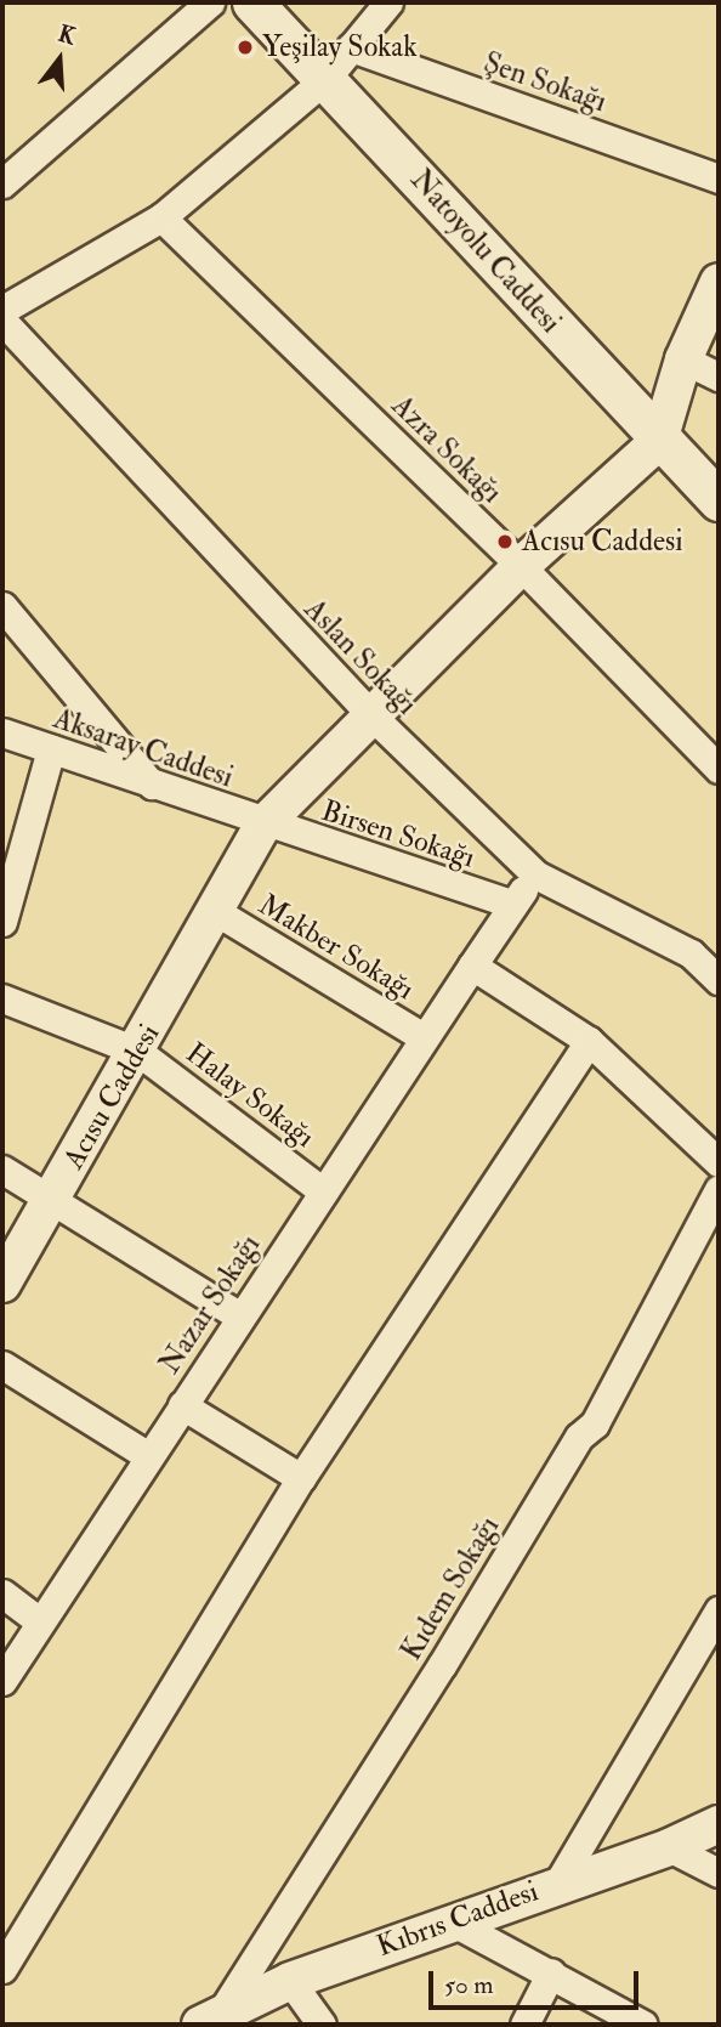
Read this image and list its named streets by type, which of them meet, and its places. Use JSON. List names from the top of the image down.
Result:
{
  "streets": {
    "main road": ["Natoyolu Caddesi"],
    "street": [
      "Şen Sokağı",
      "Azra Sokağı",
      "Aslan Sokağı",
      "Aksaray Caddesi",
      "Birsen Sokağı",
      "Makber Sokağı",
      "Halay Sokağı",
      "Acısu Caddesi",
      "Nazar Sokağı",
      "Kıdem Sokağı",
      "Kıbrıs Caddesi"
    ]
  },
  "crossings": [
    ["Şen Sokağı", "Natoyolu Caddesi"],
    ["Natoyolu Caddesi", "Acısu Caddesi"],
    ["Azra Sokağı", "Acısu Caddesi"],
    ["Aslan Sokağı", "Acısu Caddesi"],
    ["Aslan Sokağı", "Nazar Sokağı"],
    ["Aksaray Caddesi", "Birsen Sokağı"],
    ["Aksaray Caddesi", "Acısu Caddesi"],
    ["Birsen Sokağı", "Acısu Caddesi"],
    ["Birsen Sokağı", "Nazar Sokağı"],
    ["Makber Sokağı", "Acısu Caddesi"],
    ["Makber Sokağı", "Nazar Sokağı"],
    ["Halay Sokağı", "Acısu Caddesi"],
    ["Halay Sokağı", "Nazar Sokağı"],
    ["Kıdem Sokağı", "Kıbrıs Caddesi"]
  ],
  "places": ["Yeşilay Sokak", "Acısu Caddesi"],
  "scale_bar": "50 m",
  "north": "top"
}
